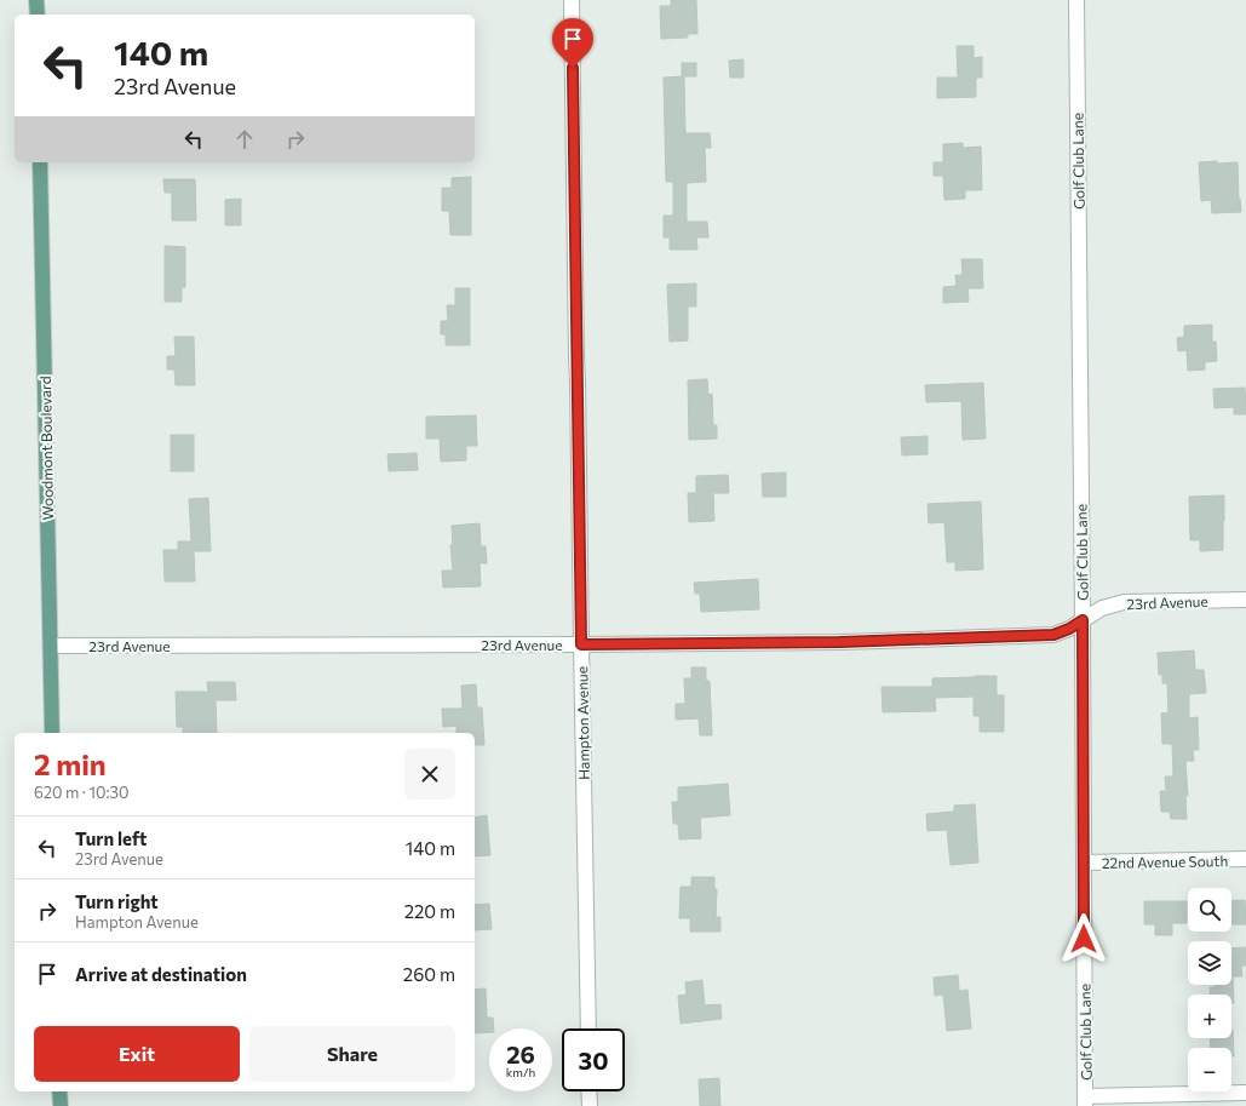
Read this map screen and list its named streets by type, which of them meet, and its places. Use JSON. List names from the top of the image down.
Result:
{
  "streets": {
    "main road": ["Woodmont Boulevard"],
    "street": [
      "Golf Club Lane",
      "23rd Avenue",
      "Hampton Avenue",
      "22nd Avenue South"
    ]
  },
  "crossings": [
    ["Golf Club Lane", "23rd Avenue"],
    ["Golf Club Lane", "22nd Avenue South"],
    ["Woodmont Boulevard", "23rd Avenue"],
    ["23rd Avenue", "Hampton Avenue"]
  ],
  "page": {
    "turn": ["140 m", "23rd Avenue"],
    "heading": ["2 min", "620 m · 10:30"],
    "list": [
      {
        "name": "Turn left",
        "note": "23rd Avenue",
        "value": "140 m"
      },
      {
        "name": "Turn right",
        "note": "Hampton Avenue",
        "value": "220 m"
      },
      {
        "name": "Arrive at destination",
        "value": "260 m"
      }
    ],
    "map_buttons": ["+", "−"],
    "buttons": ["Exit", "Share"],
    "speed": "26 km/h",
    "limit": "30"
  }
}
